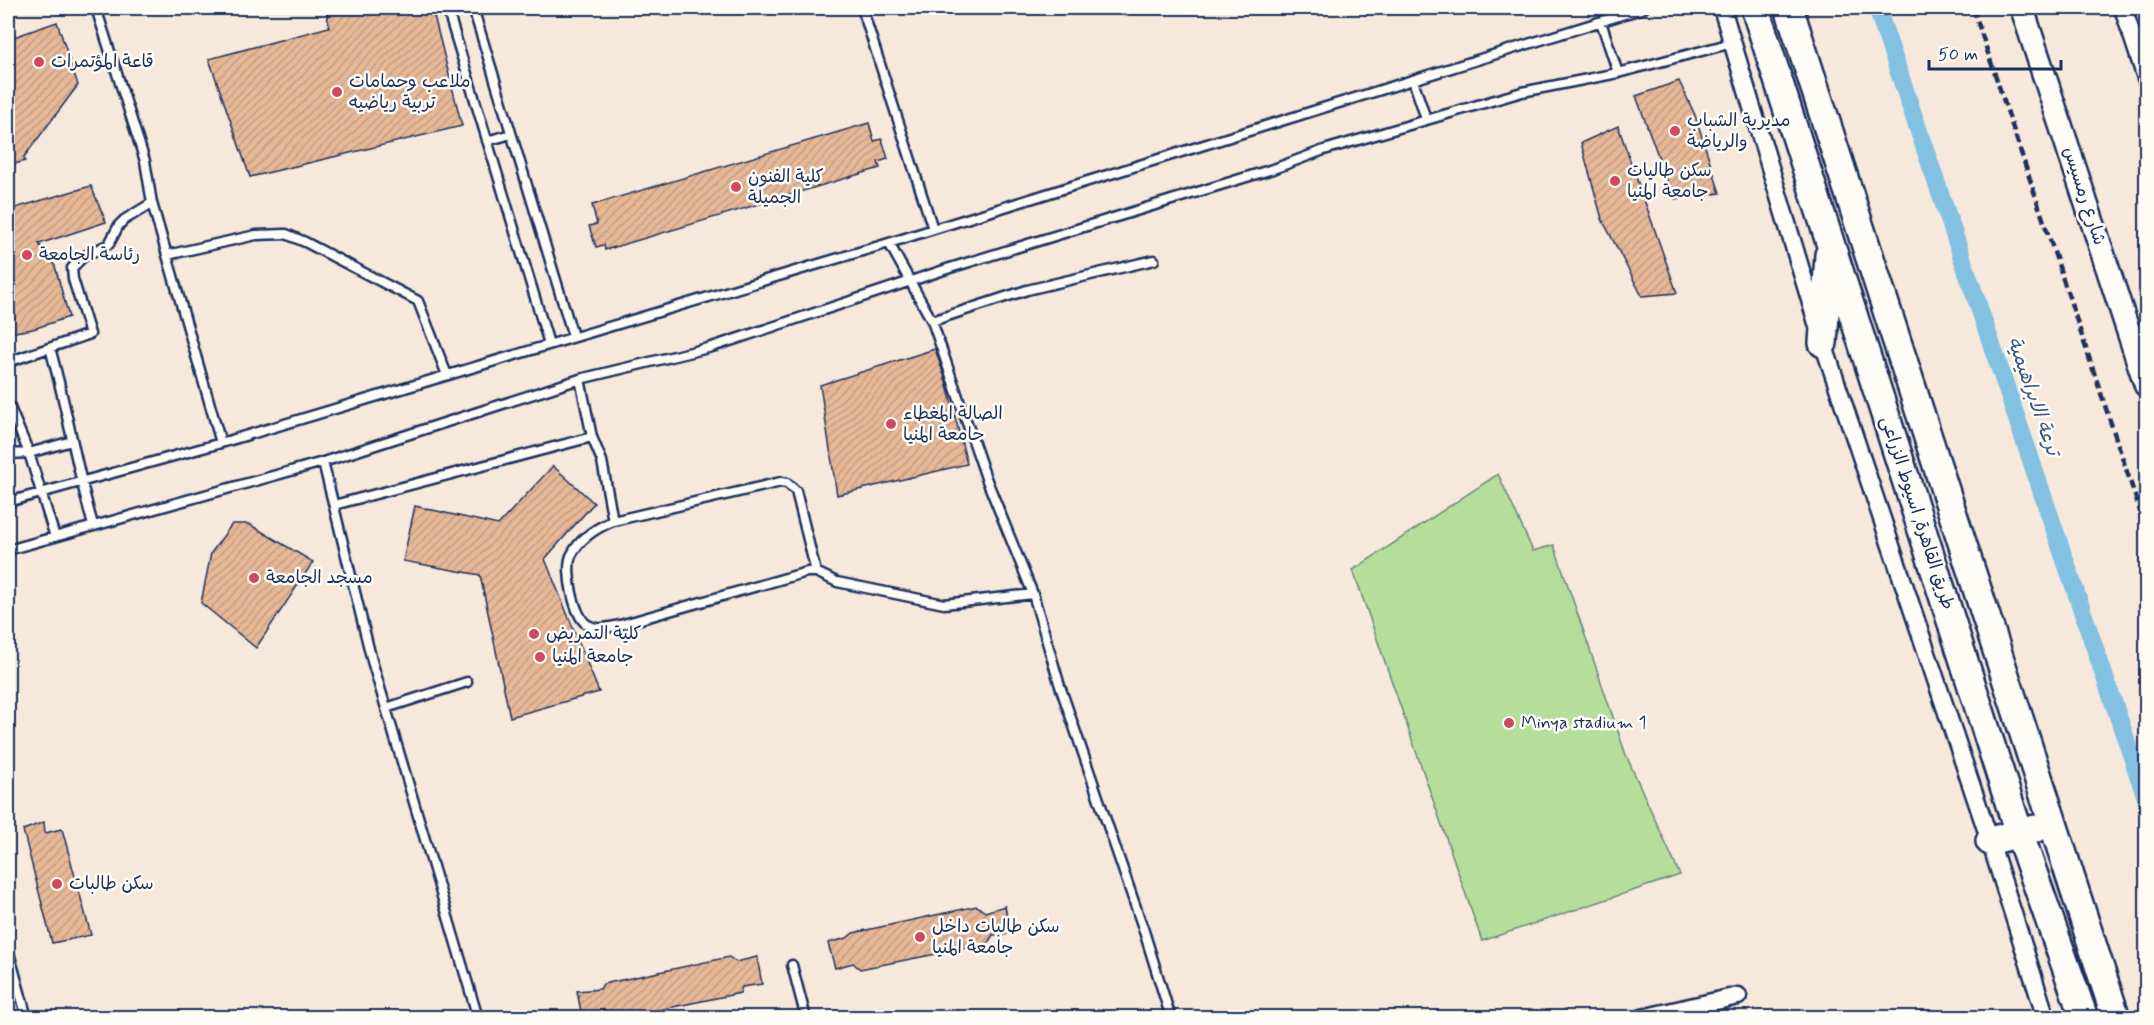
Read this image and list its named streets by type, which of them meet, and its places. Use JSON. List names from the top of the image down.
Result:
{
  "streets": {
    "highway": ["طريق القاهرة, اسيوط الزراعى"],
    "main road": ["شارع رمسيس"]
  },
  "water": ["ترعة الابراهيمية"],
  "places": [
    "قاعة المؤتمرات",
    "ملاعب وحمامات تربية رياضيه",
    "مديرية الشباب والرياضة",
    "سكن طاليات جامعة المنيا",
    "كلية الفنون الجميلة",
    "رئاسة الجامعة",
    "الصالة المغطاء حامعة المنيا",
    "مسجد الجامعة",
    "كلية التمريض",
    "جامعة المنيا",
    "Minya stadium 1",
    "سكن طالبات",
    "سكن طالبات داخل جامعة المنيا"
  ],
  "scale_bar": "50 m"
}
